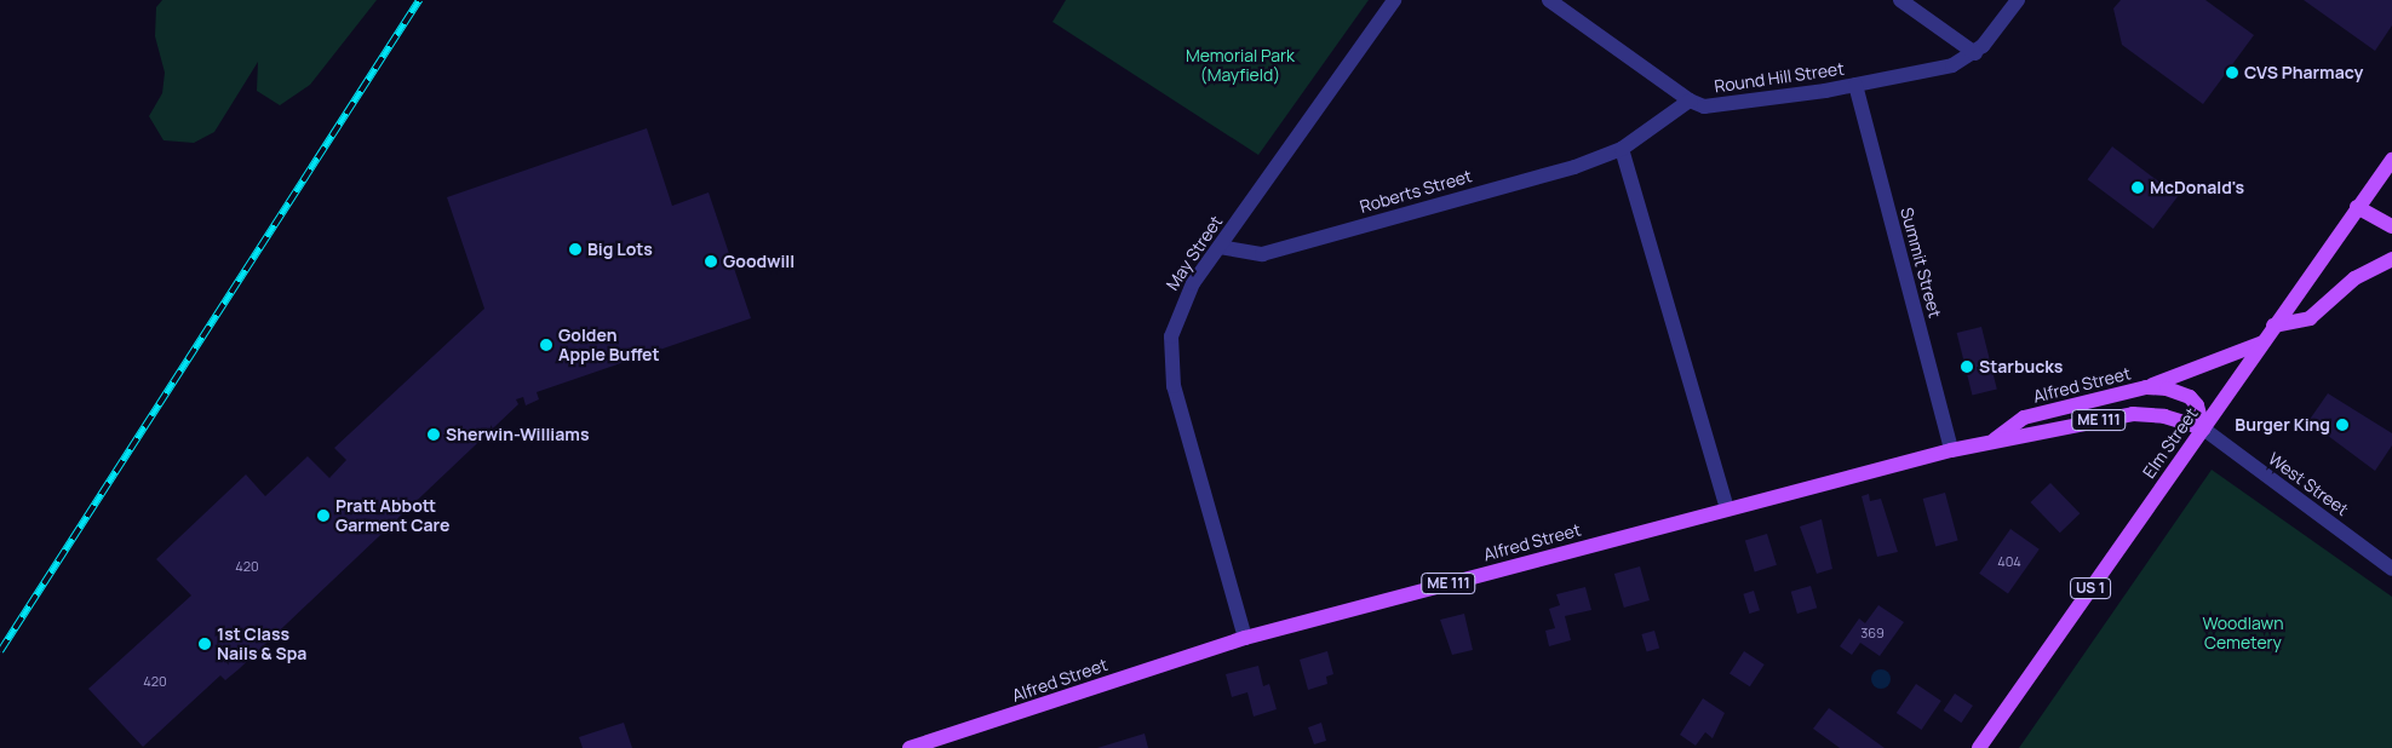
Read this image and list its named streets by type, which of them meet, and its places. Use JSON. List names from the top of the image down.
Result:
{
  "streets": {
    "main road": [
      "Alfred Street",
      "ME 111",
      "Elm Street",
      "US 1"
    ],
    "street": [
      "Round Hill Street",
      "Roberts Street",
      "May Street",
      "Summit Street",
      "West Street"
    ]
  },
  "crossings": [
    ["Round Hill Street", "Roberts Street"],
    ["Round Hill Street", "Summit Street"],
    ["Roberts Street", "May Street"],
    ["May Street", "Alfred Street"],
    ["Summit Street", "Alfred Street"],
    ["Alfred Street", "Elm Street"],
    ["Alfred Street", "West Street"],
    ["Elm Street", "West Street"]
  ],
  "parks": ["Memorial Park (Mayfield)", "Woodlawn Cemetery"],
  "places": [
    "CVS Pharmacy",
    "McDonald's",
    "Big Lots",
    "Goodwill",
    "Golden Apple Buffet",
    "Starbucks",
    "Burger King",
    "Sherwin-Williams",
    "Pratt Abbott Garment Care",
    "1st Class Nails & Spa"
  ],
  "house_numbers": [
    "404",
    "420",
    "369",
    "420"
  ]
}
